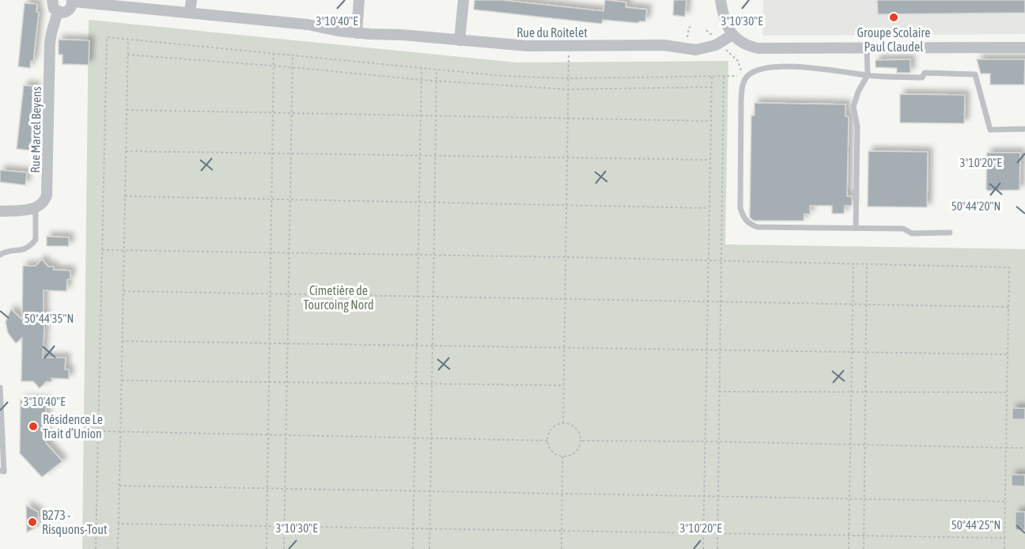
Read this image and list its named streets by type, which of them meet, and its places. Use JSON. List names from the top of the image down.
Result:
{
  "streets": {
    "street": ["Rue du Roitelet", "Rue Marcel Beyens"]
  },
  "parks": ["Cimetière de Tourcoing Nord"],
  "places": ["Groupe Scolaire Paul Claudel", "Résidence Le Trait d’Union", "B273 - Risquons-Tout"],
  "coordinates": [
    "3°10'40\"E",
    "3°10'30\"E",
    "3°10'20\"E",
    "50°44'20\"N",
    "50°44'35\"N",
    "50°44'25\"N"
  ]
}
